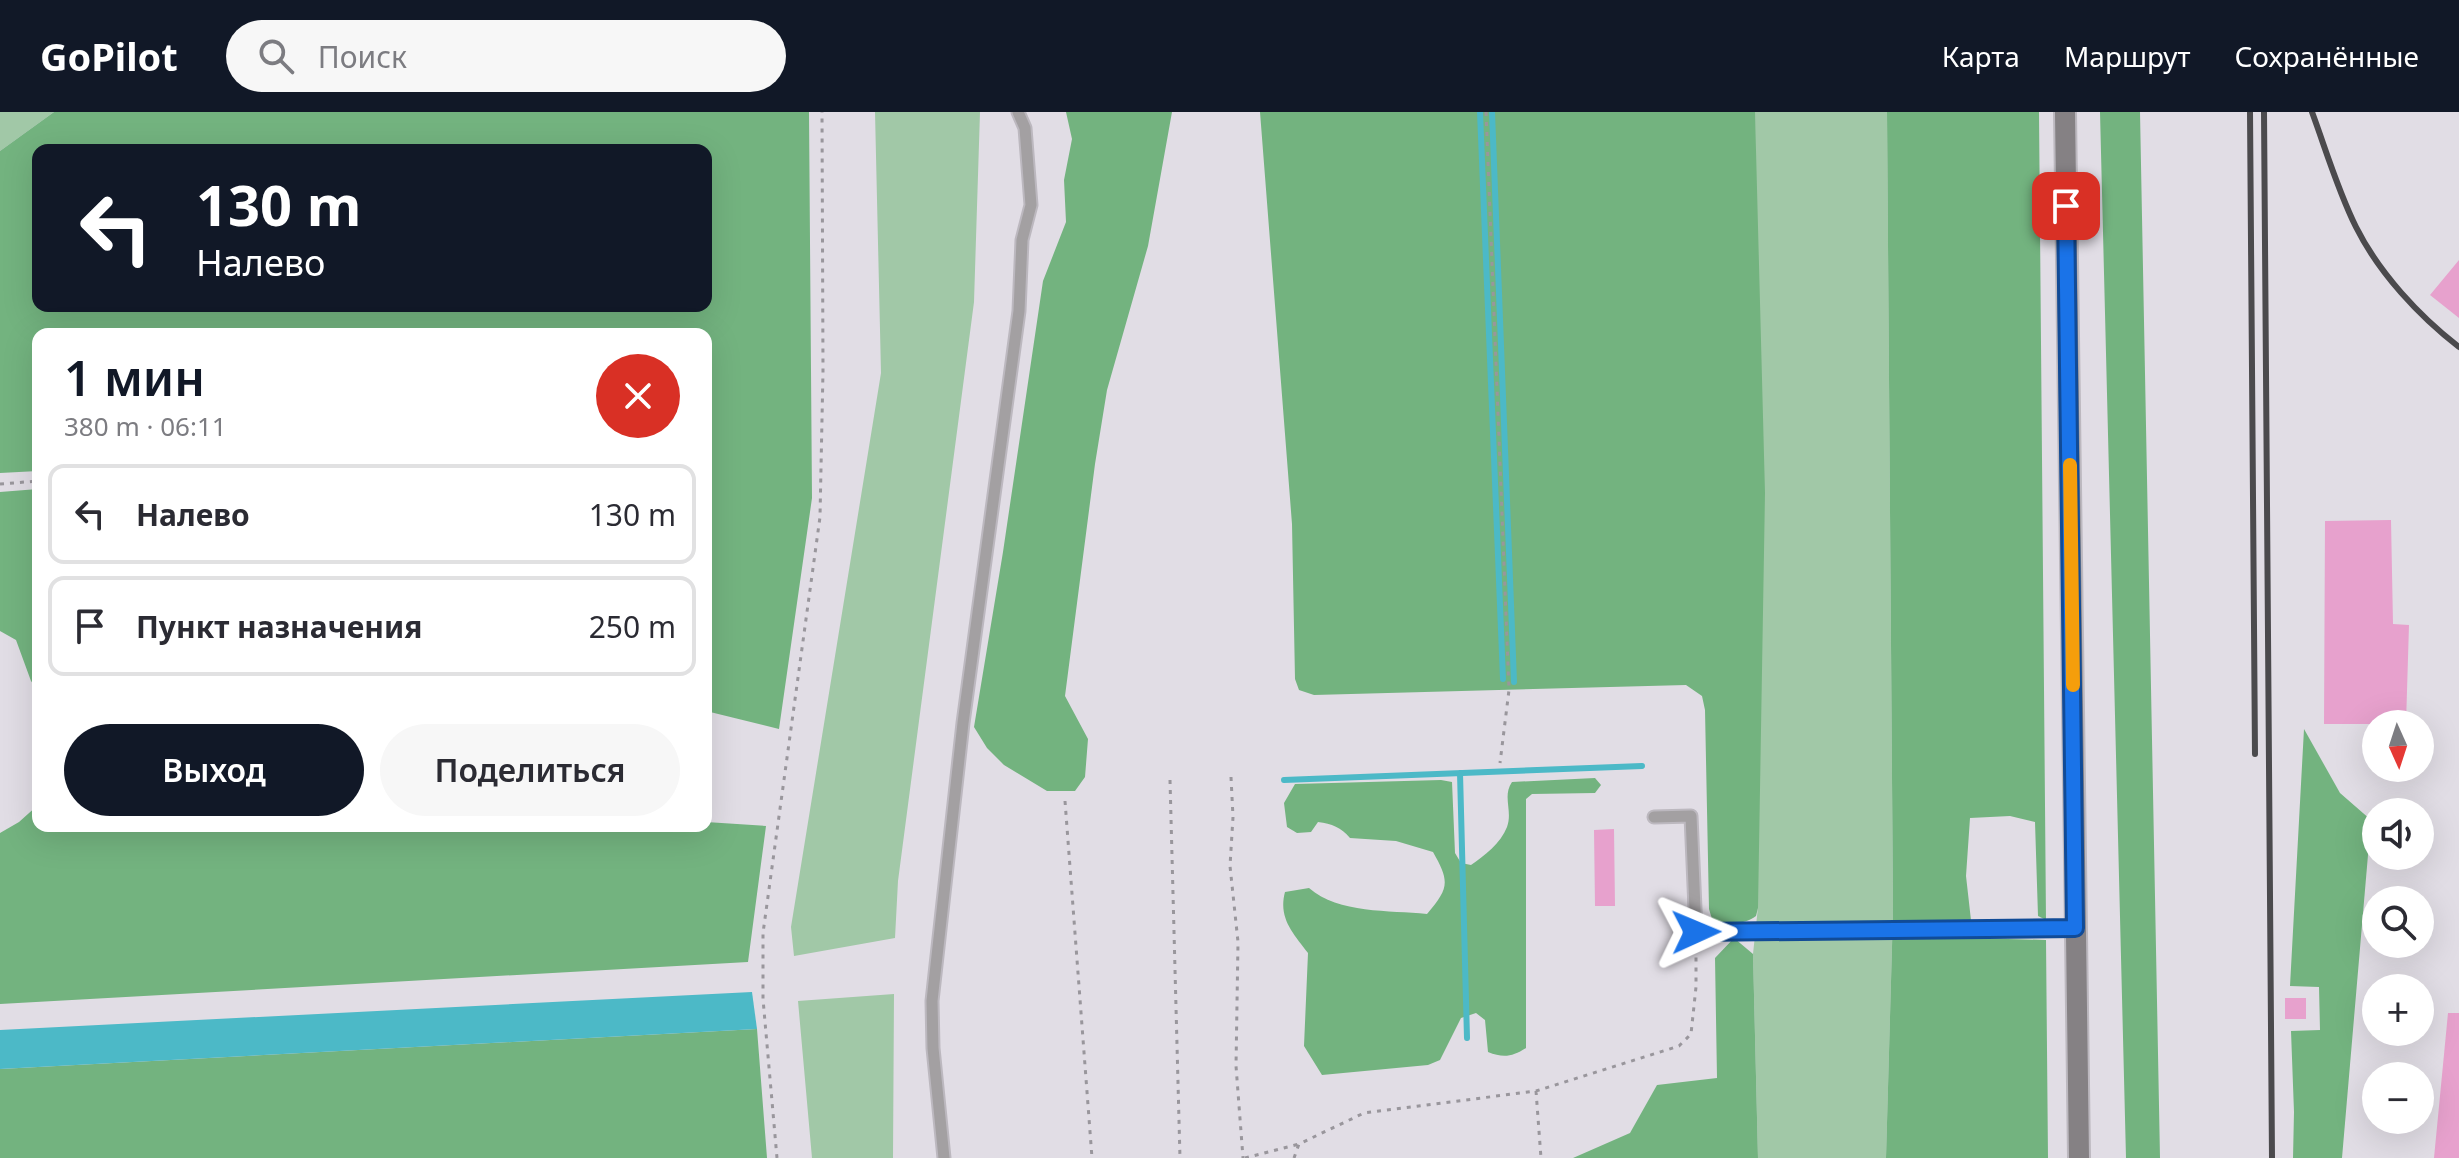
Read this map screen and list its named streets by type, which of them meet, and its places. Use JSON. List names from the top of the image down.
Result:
{
  "north": "bottom",
  "page": {
    "header": "GoPilot",
    "search": "Поиск",
    "nav": ["Карта", "Маршрут", "Сохранённые"],
    "turn": ["130 m", "Налево"],
    "heading": ["1 мин", "380 m · 06:11"],
    "list": [
      {
        "name": "Налево",
        "value": "130 m"
      },
      {
        "name": "Пункт назначения",
        "value": "250 m"
      }
    ],
    "buttons": ["Выход", "Поделиться"],
    "map_buttons": ["+", "−"]
  }
}
